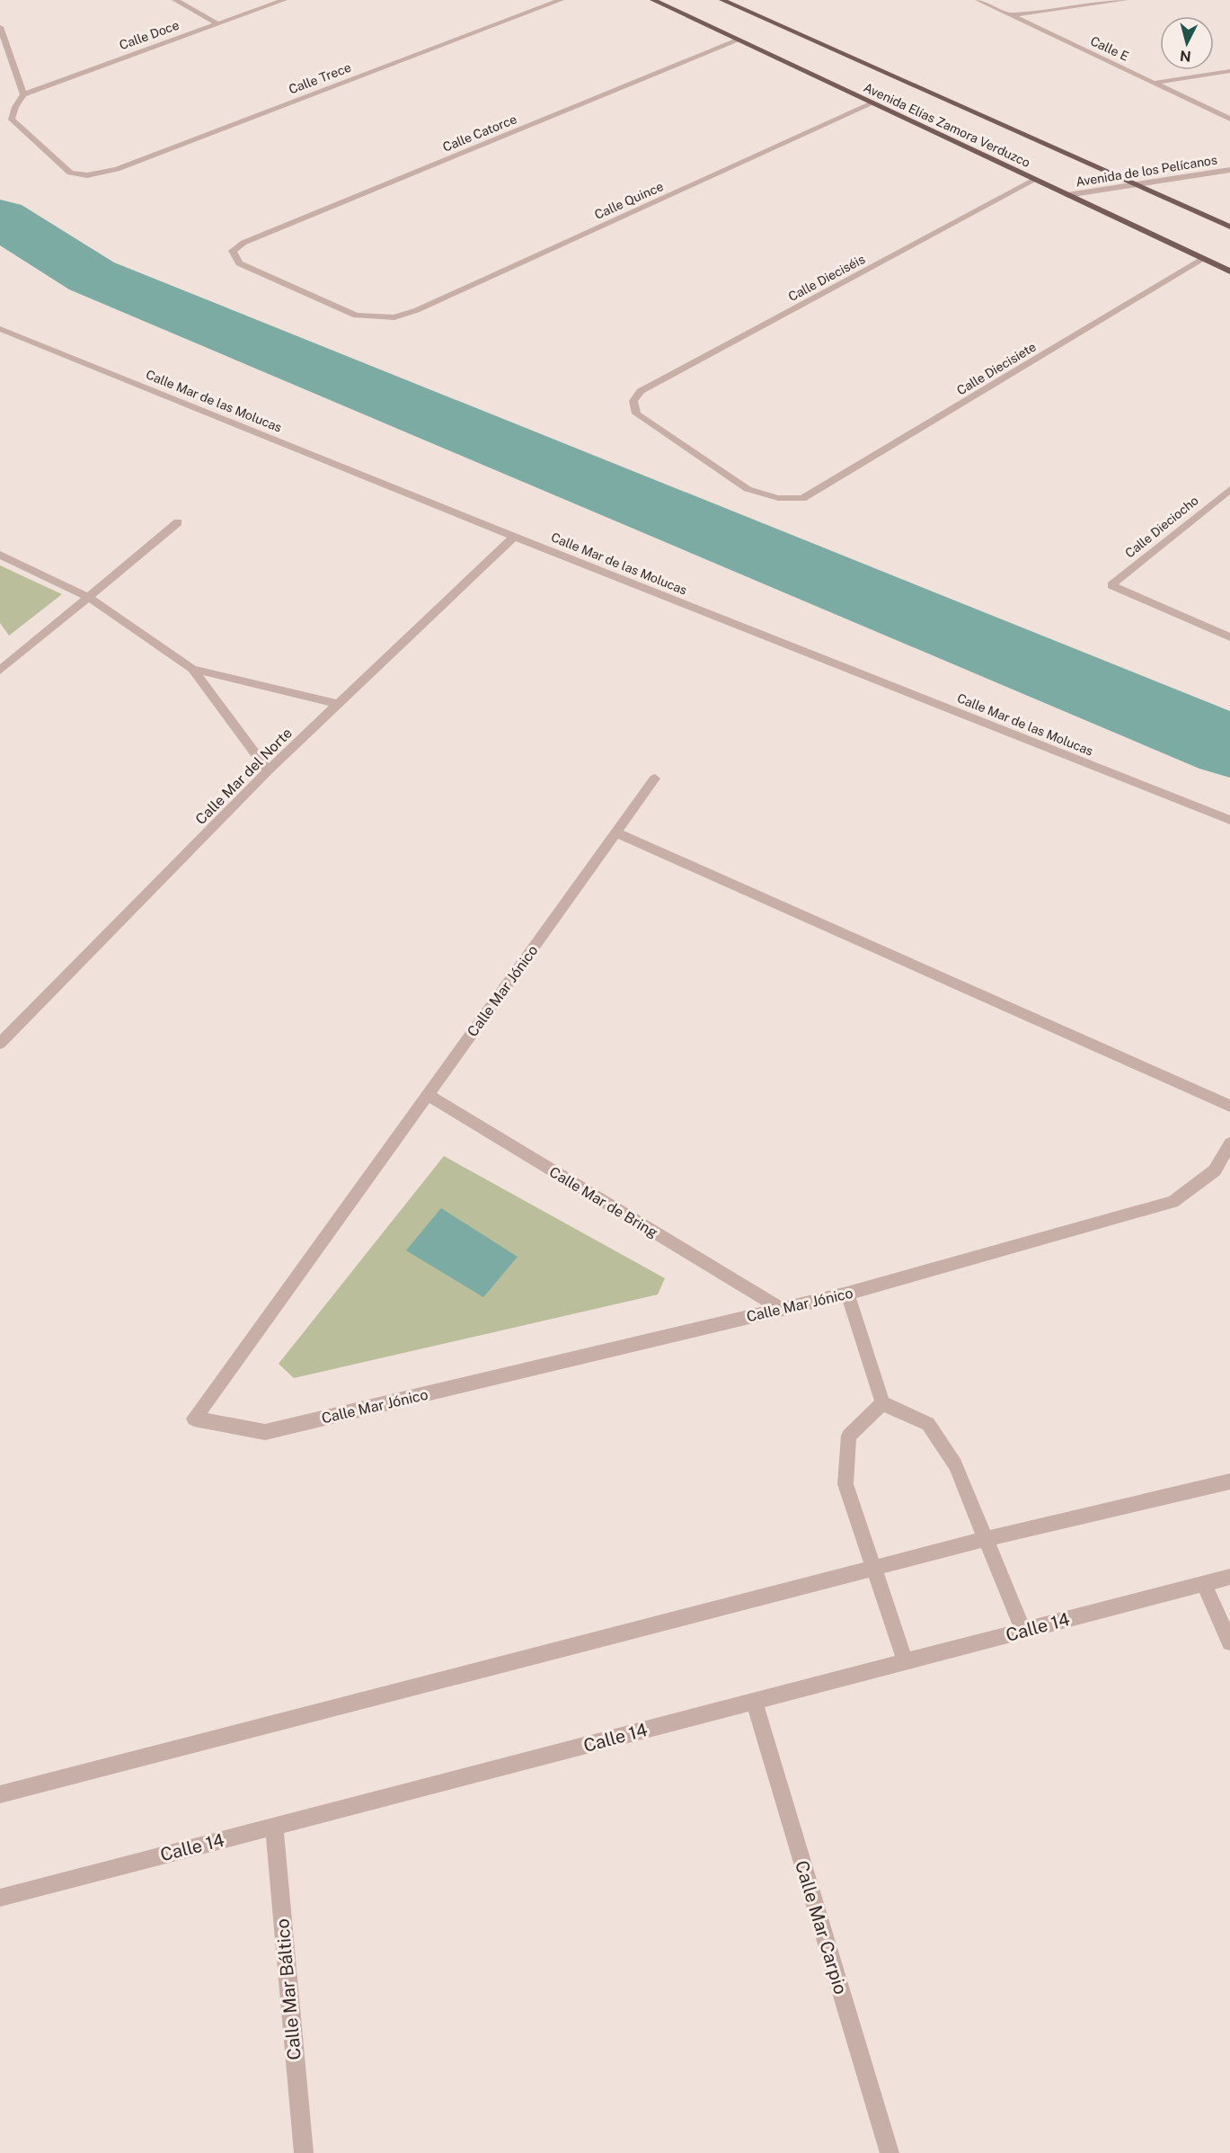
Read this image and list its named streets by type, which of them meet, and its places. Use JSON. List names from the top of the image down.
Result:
{
  "streets": {
    "main road": ["Avenida Elías Zamora Verduzco"],
    "street": [
      "Calle Doce",
      "Calle E",
      "Calle Trece",
      "Calle Catorce",
      "Avenida de los Pelícanos",
      "Calle Quince",
      "Calle Dieciséis",
      "Calle Diecisiete",
      "Calle Mar de las Molucas",
      "Calle Dieciocho",
      "Calle Mar del Norte",
      "Calle Mar Jónico",
      "Calle Mar de Bring",
      "Calle 14",
      "Calle Mar Carpio",
      "Calle Mar Báltico"
    ]
  },
  "crossings": [
    ["Calle Doce", "Calle Trece"],
    ["Avenida Elías Zamora Verduzco", "Calle Catorce"],
    ["Avenida Elías Zamora Verduzco", "Avenida de los Pelícanos"],
    ["Avenida Elías Zamora Verduzco", "Calle Quince"],
    ["Avenida Elías Zamora Verduzco", "Calle Dieciséis"],
    ["Avenida Elías Zamora Verduzco", "Calle Diecisiete"],
    ["Calle Catorce", "Calle Quince"],
    ["Calle Dieciséis", "Calle Diecisiete"],
    ["Calle Mar de las Molucas", "Calle Mar del Norte"],
    ["Calle Mar Jónico", "Calle Mar de Bring"],
    ["Calle 14", "Calle Mar Carpio"],
    ["Calle 14", "Calle Mar Báltico"]
  ],
  "north": "bottom"
}
